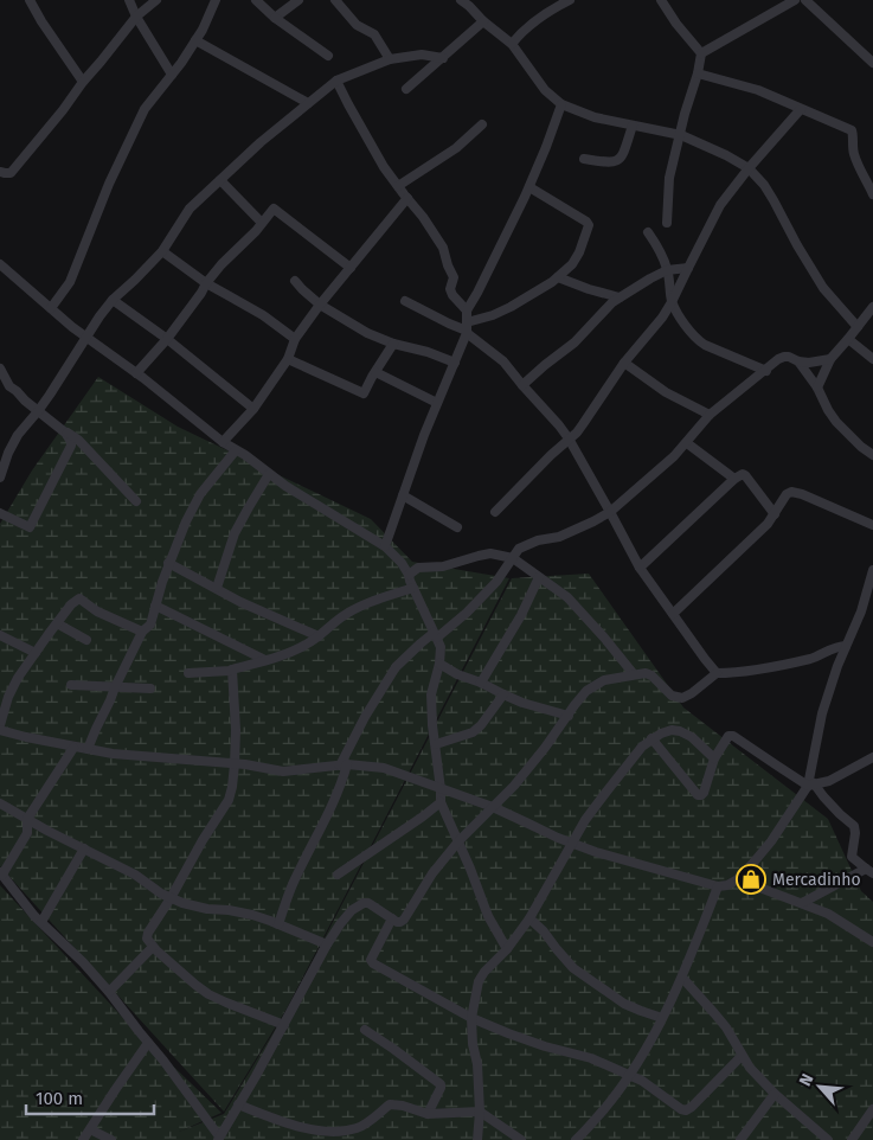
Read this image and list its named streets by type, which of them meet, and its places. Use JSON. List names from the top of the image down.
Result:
{
  "places": {
    "shop": ["Mercadinho"]
  },
  "scale_bar": "100 m",
  "north": "top left"
}
